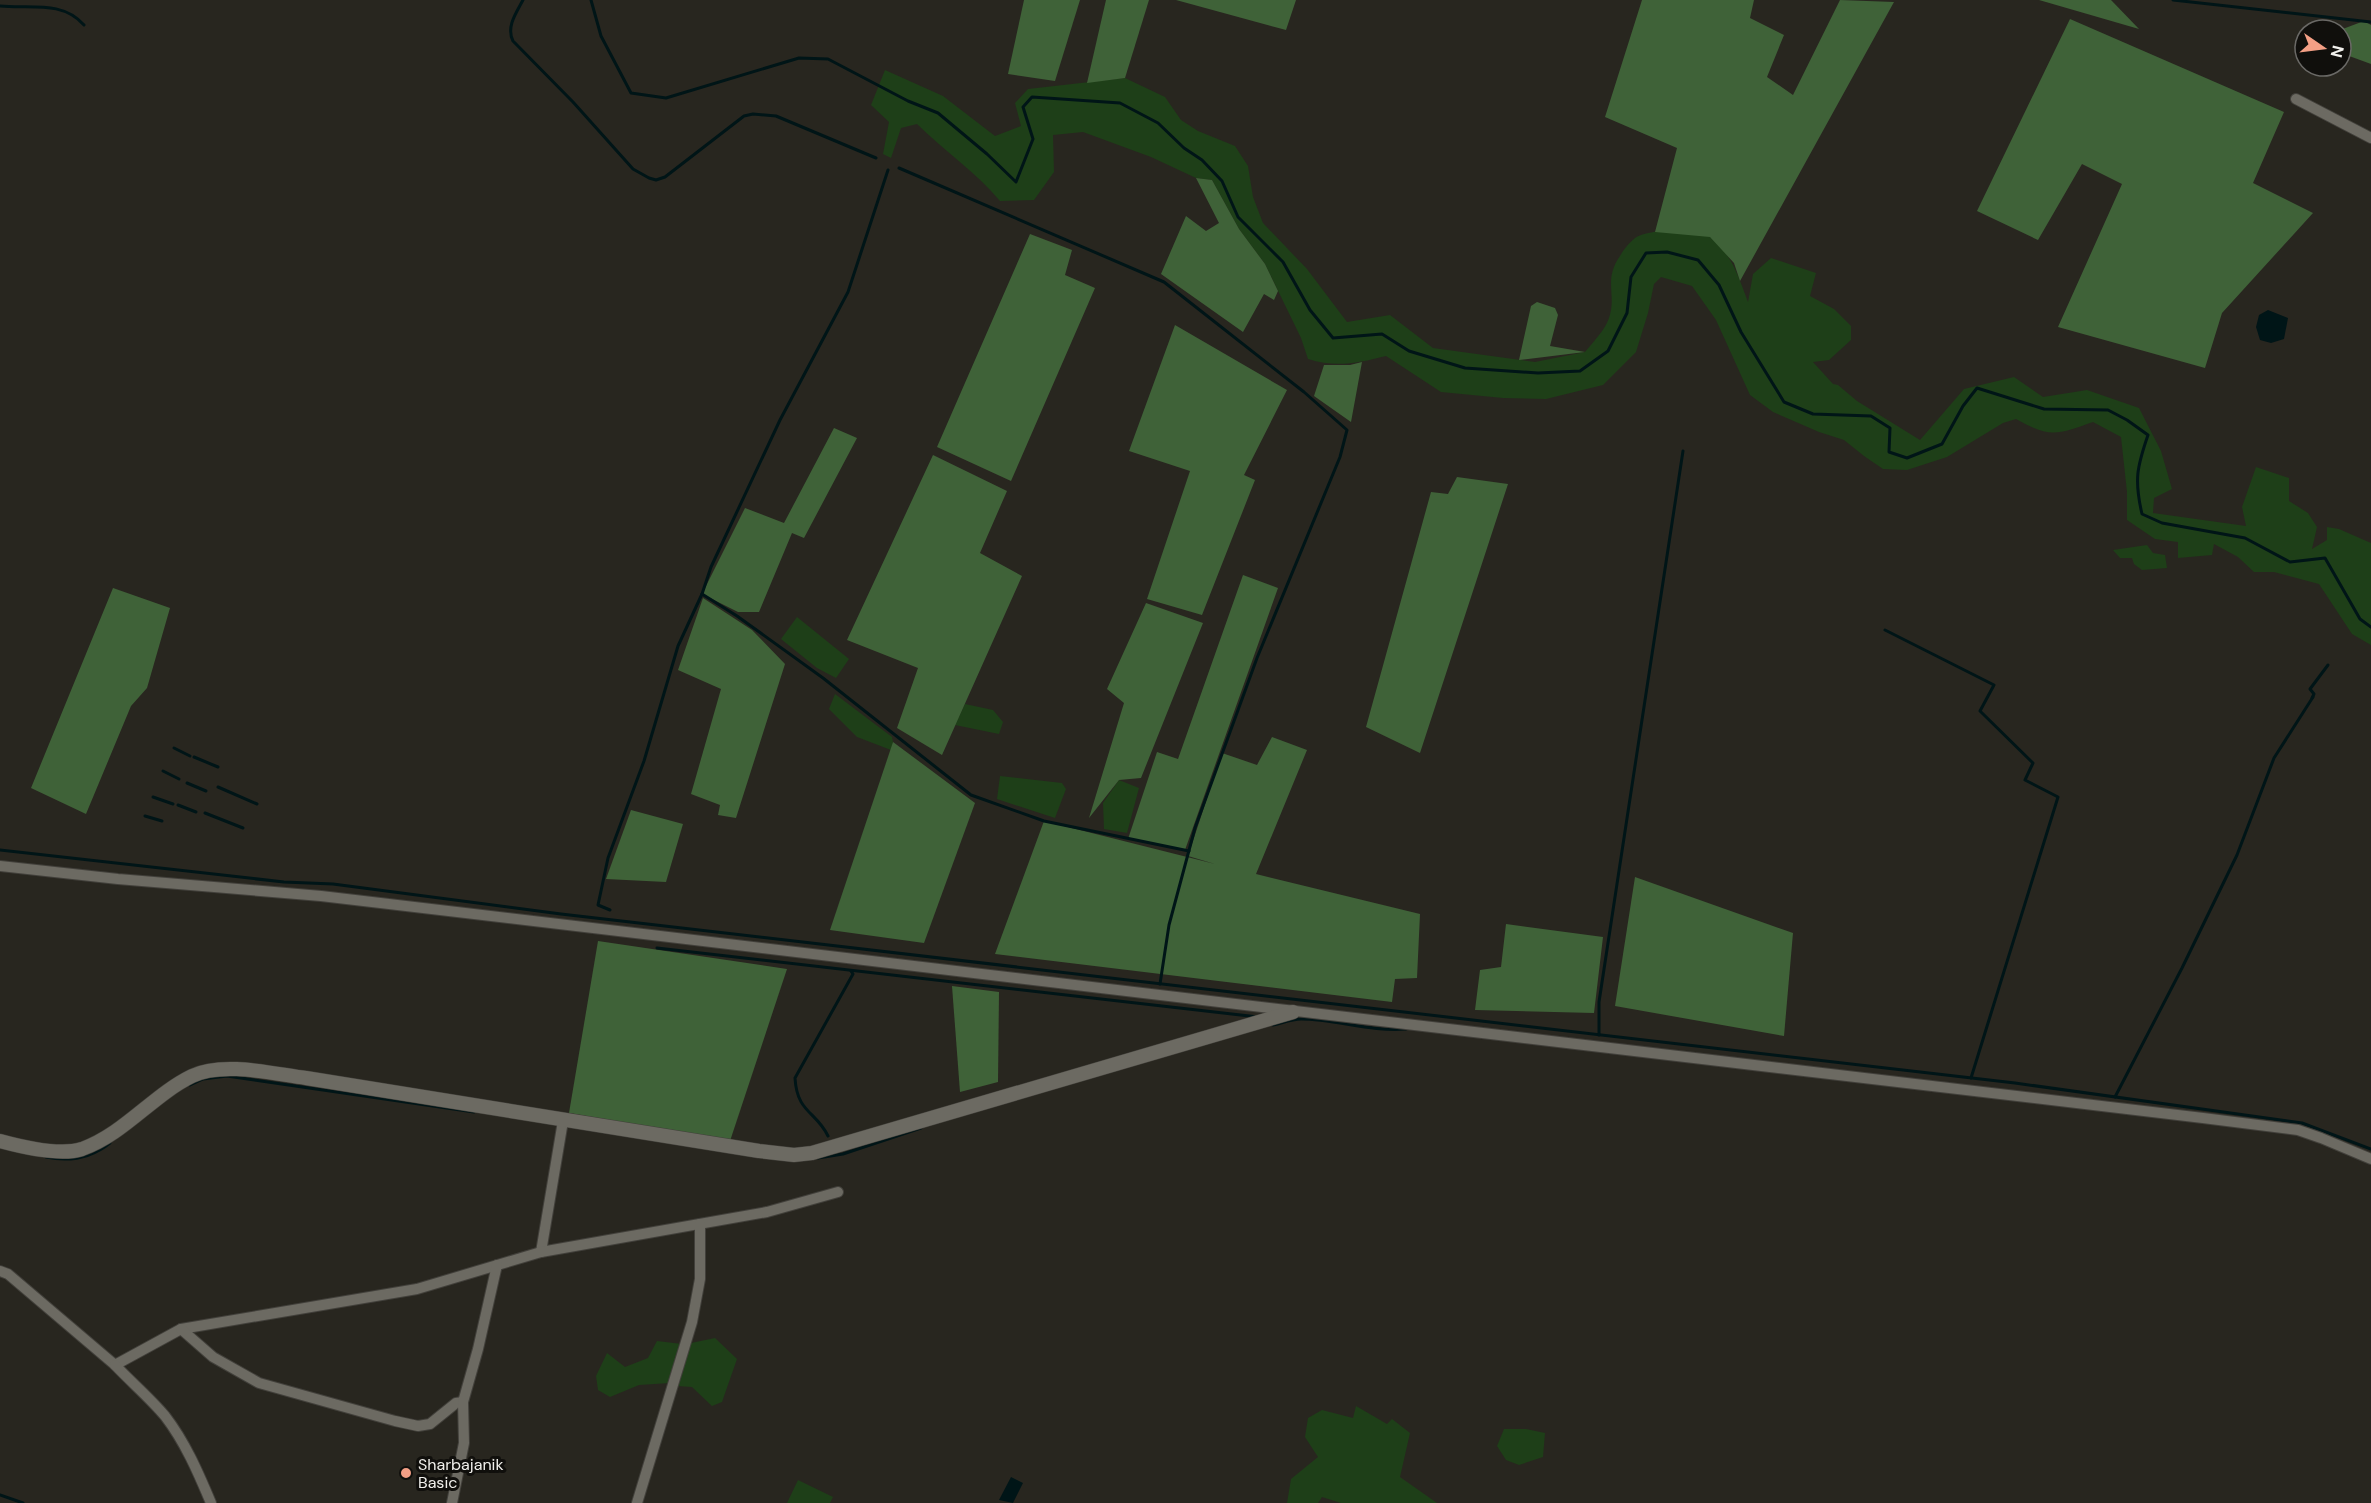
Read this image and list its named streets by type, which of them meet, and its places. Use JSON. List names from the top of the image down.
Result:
{
  "places": ["Sharbajanik Basic"],
  "north": "right"
}
